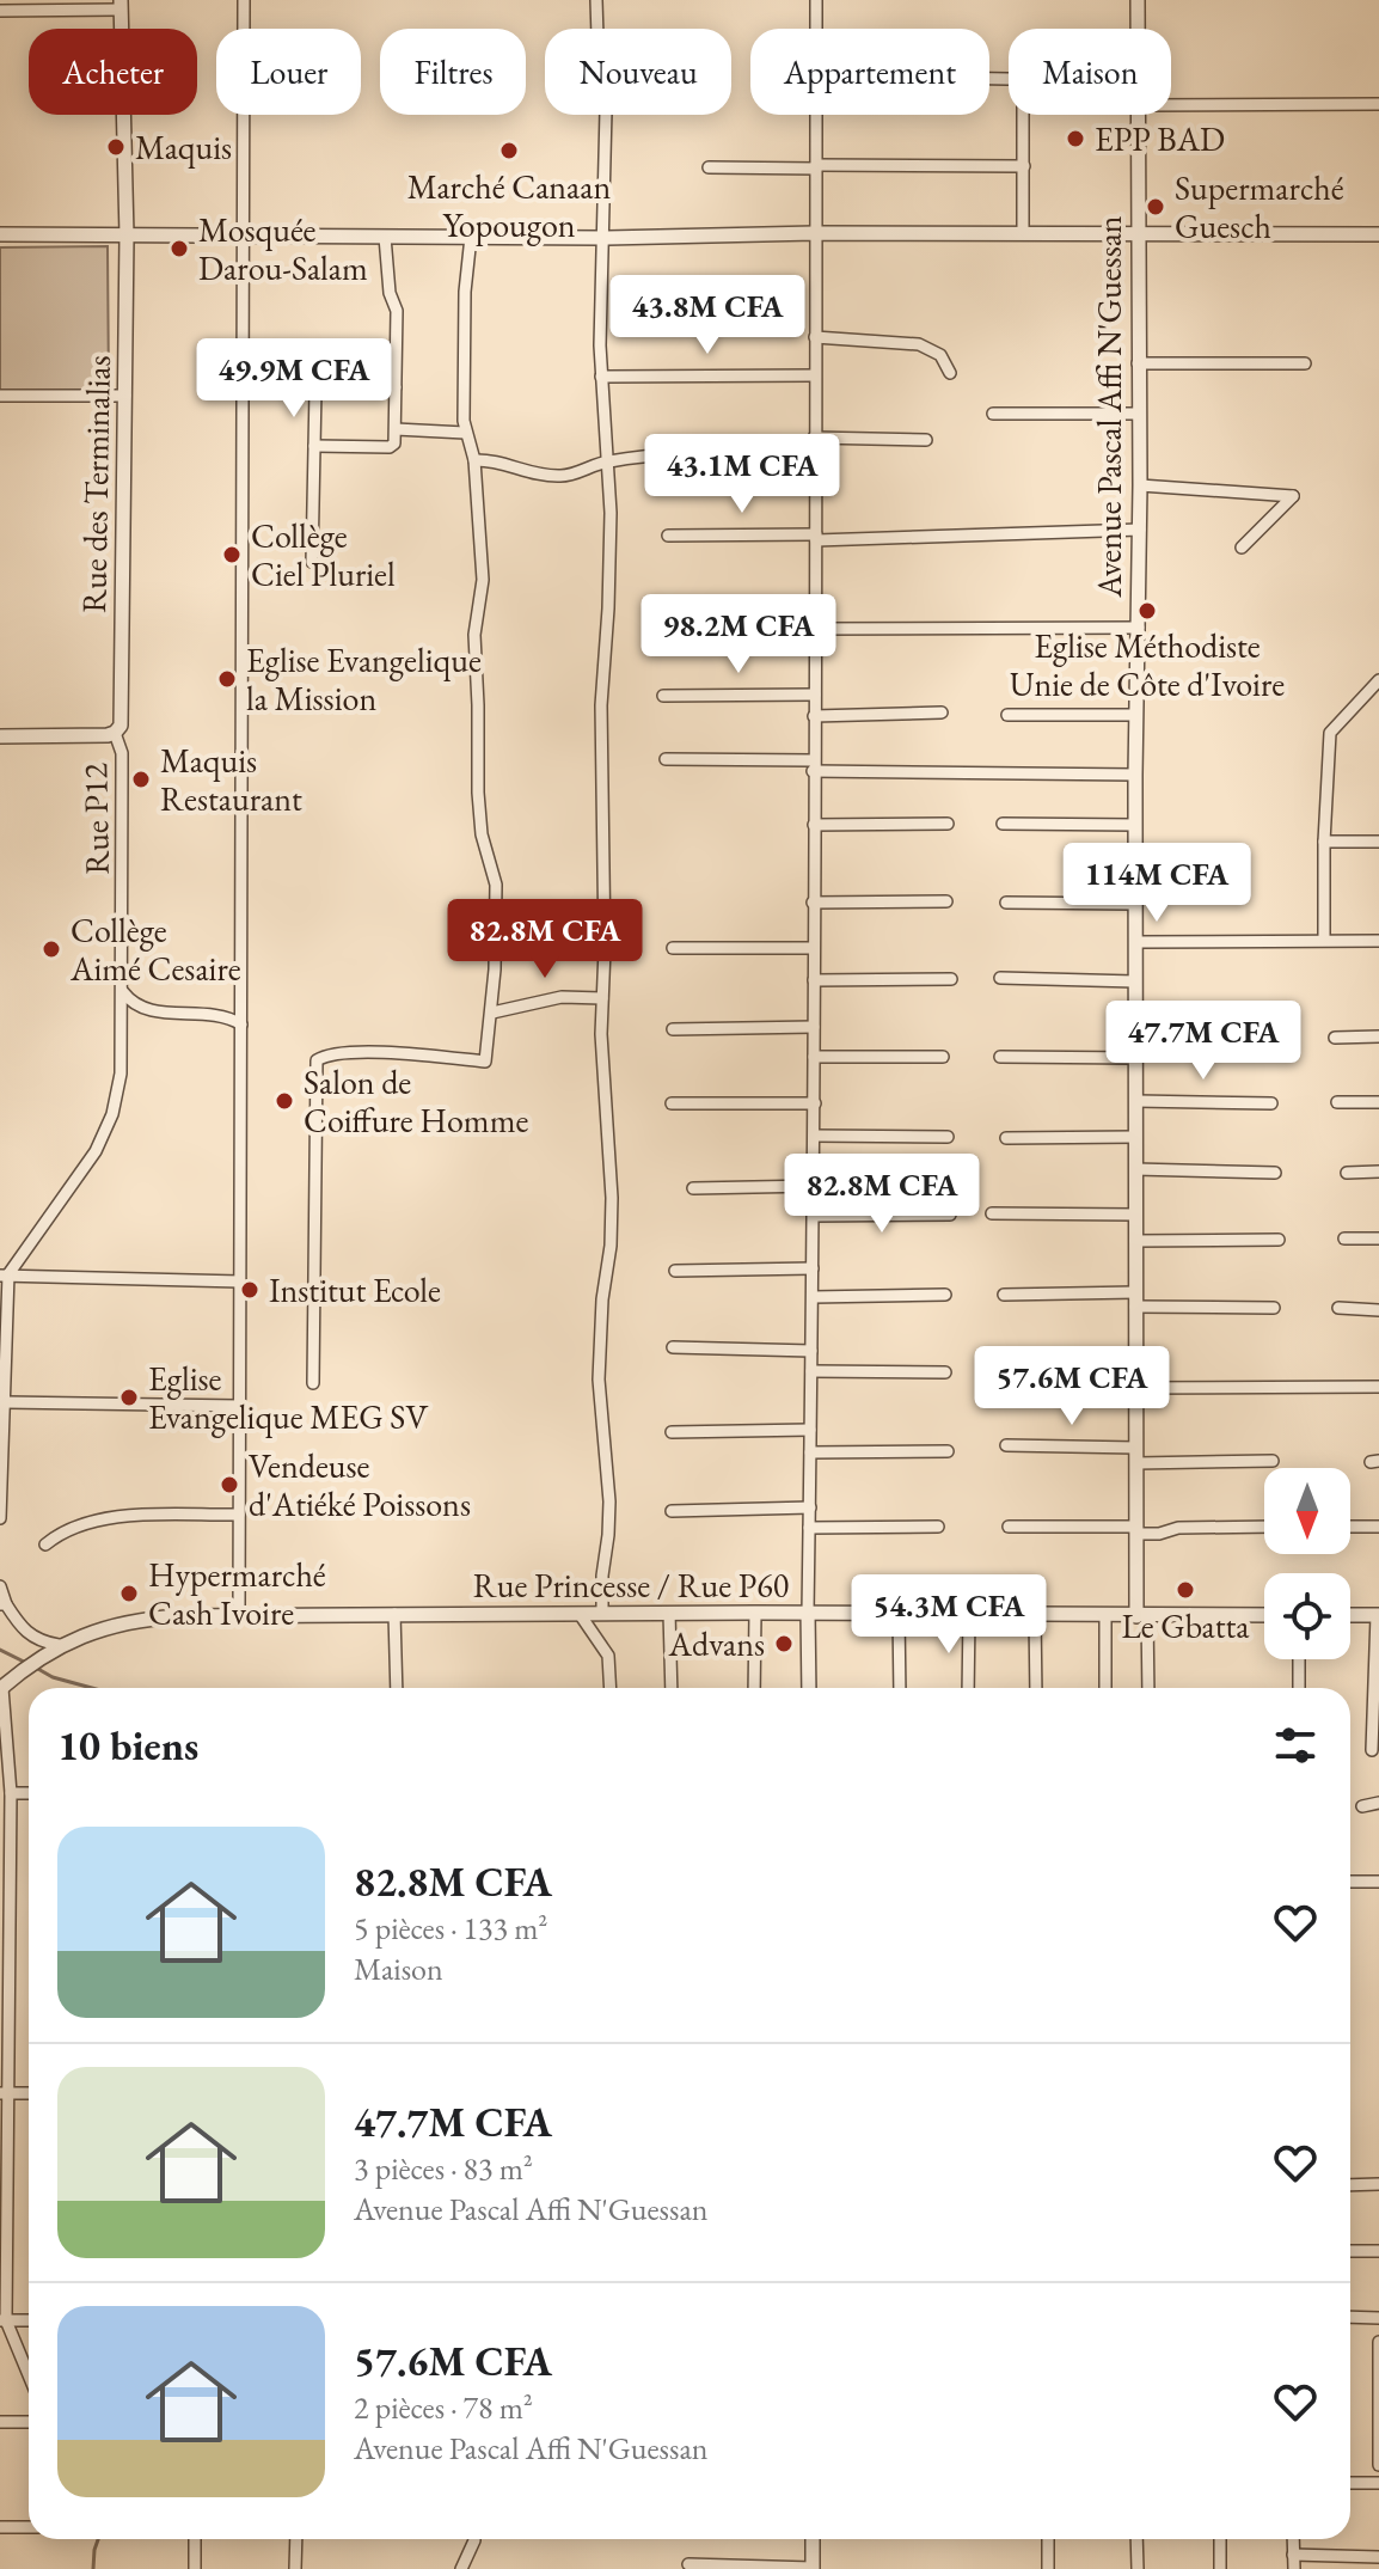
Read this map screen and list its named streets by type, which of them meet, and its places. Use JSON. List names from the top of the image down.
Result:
{
  "streets": {
    "street": [
      "Avenue Pascal Affi N'Guessan",
      "Rue des Terminalias",
      "Rue P12",
      "Rue Princesse / Rue P60"
    ]
  },
  "crossings": [
    ["Avenue Pascal Affi N'Guessan", "Rue Princesse / Rue P60"],
    ["Rue des Terminalias", "Rue P12"]
  ],
  "places": [
    "EPP BAD",
    "Maquis",
    "Marché Canaan Yopougon",
    "Supermarché Guesch",
    "Mosquée Darou-Salam",
    "Collège Ciel Pluriel",
    "Eglise Méthodiste Unie de Côte d'Ivoire",
    "Eglise Evangelique la Mission",
    "Maquis Restaurant",
    "Collège Aimé Cesaire",
    "Salon de Coiffure Homme",
    "Institut Ecole",
    "Eglise Evangelique MEG SV",
    "Vendeuse d'Atiéké Poissons",
    "Le Gbatta",
    "Hypermarché Cash Ivoire",
    "Advans"
  ],
  "north": "bottom",
  "page": {
    "chip": [
      "Acheter",
      "Louer",
      "Filtres",
      "Nouveau",
      "Appartement",
      "Maison"
    ],
    "price": [
      "43.8M CFA",
      "49.9M CFA",
      "43.1M CFA",
      "98.2M CFA",
      "114M CFA",
      "82.8M CFA",
      "47.7M CFA",
      "82.8M CFA",
      "57.6M CFA",
      "54.3M CFA"
    ],
    "heading": "10 biens",
    "list": [
      {
        "name": "82.8M CFA",
        "note": "5 pièces · 133 m² · Maison"
      },
      {
        "name": "47.7M CFA",
        "note": "3 pièces · 83 m² · Avenue Pascal Affi N'Guessan"
      },
      {
        "name": "57.6M CFA",
        "note": "2 pièces · 78 m² · Avenue Pascal Affi N'Guessan"
      }
    ]
  }
}
